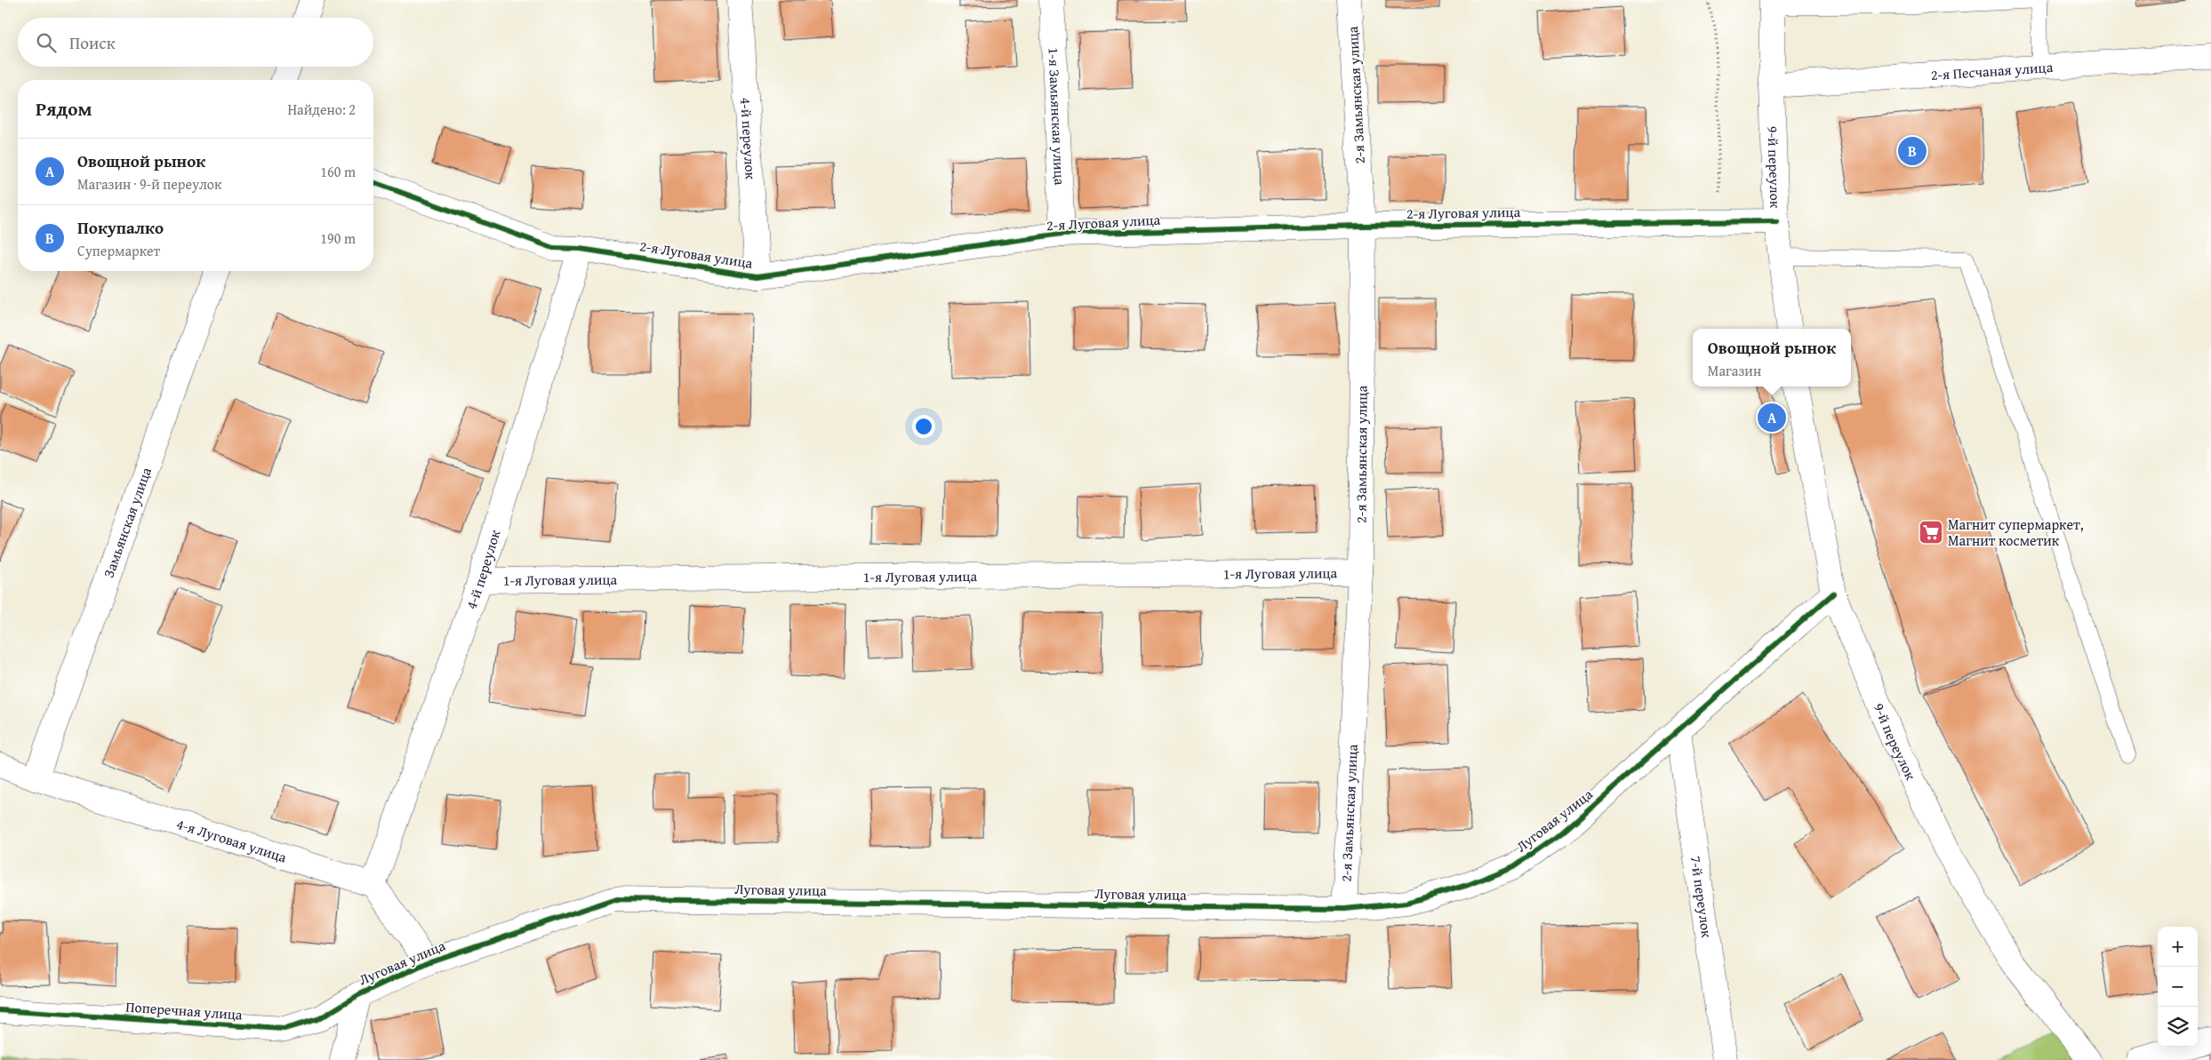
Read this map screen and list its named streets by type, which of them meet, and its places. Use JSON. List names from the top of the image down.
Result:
{
  "streets": {
    "street": [
      "2-я Песчаная улица",
      "2-я Замьянская улица",
      "1-я Замьянская улица",
      "4-й переулок",
      "9-й переулок",
      "2-я Луговая улица",
      "Замьянская улица",
      "1-я Луговая улица",
      "Луговая улица",
      "4-я Луговая улица",
      "7-й переулок",
      "Поперечная улица"
    ]
  },
  "crossings": [
    ["2-я Песчаная улица", "9-й переулок"],
    ["2-я Замьянская улица", "2-я Луговая улица"],
    ["2-я Замьянская улица", "1-я Луговая улица"],
    ["2-я Замьянская улица", "Луговая улица"],
    ["1-я Замьянская улица", "2-я Луговая улица"],
    ["4-й переулок", "2-я Луговая улица"],
    ["4-й переулок", "1-я Луговая улица"],
    ["4-й переулок", "4-я Луговая улица"],
    ["9-й переулок", "2-я Луговая улица"],
    ["9-й переулок", "Луговая улица"],
    ["Замьянская улица", "4-я Луговая улица"],
    ["Луговая улица", "7-й переулок"],
    ["Луговая улица", "Поперечная улица"]
  ],
  "places": {
    "supermarket": ["Магнит супермаркет, Магнит косметик"]
  },
  "page": {
    "search": "Поиск",
    "heading": ["Рядом", "Найдено: 2"],
    "pins": ["B", "A"],
    "list": [
      {
        "mark": "A",
        "name": "Овощной рынок",
        "note": "Магазин · 9-й переулок",
        "value": "160 m"
      },
      {
        "mark": "B",
        "name": "Покупалко",
        "note": "Супермаркет",
        "value": "190 m"
      }
    ],
    "popup": ["Овощной рынок", "Магазин"],
    "map_buttons": ["+", "−"]
  }
}
